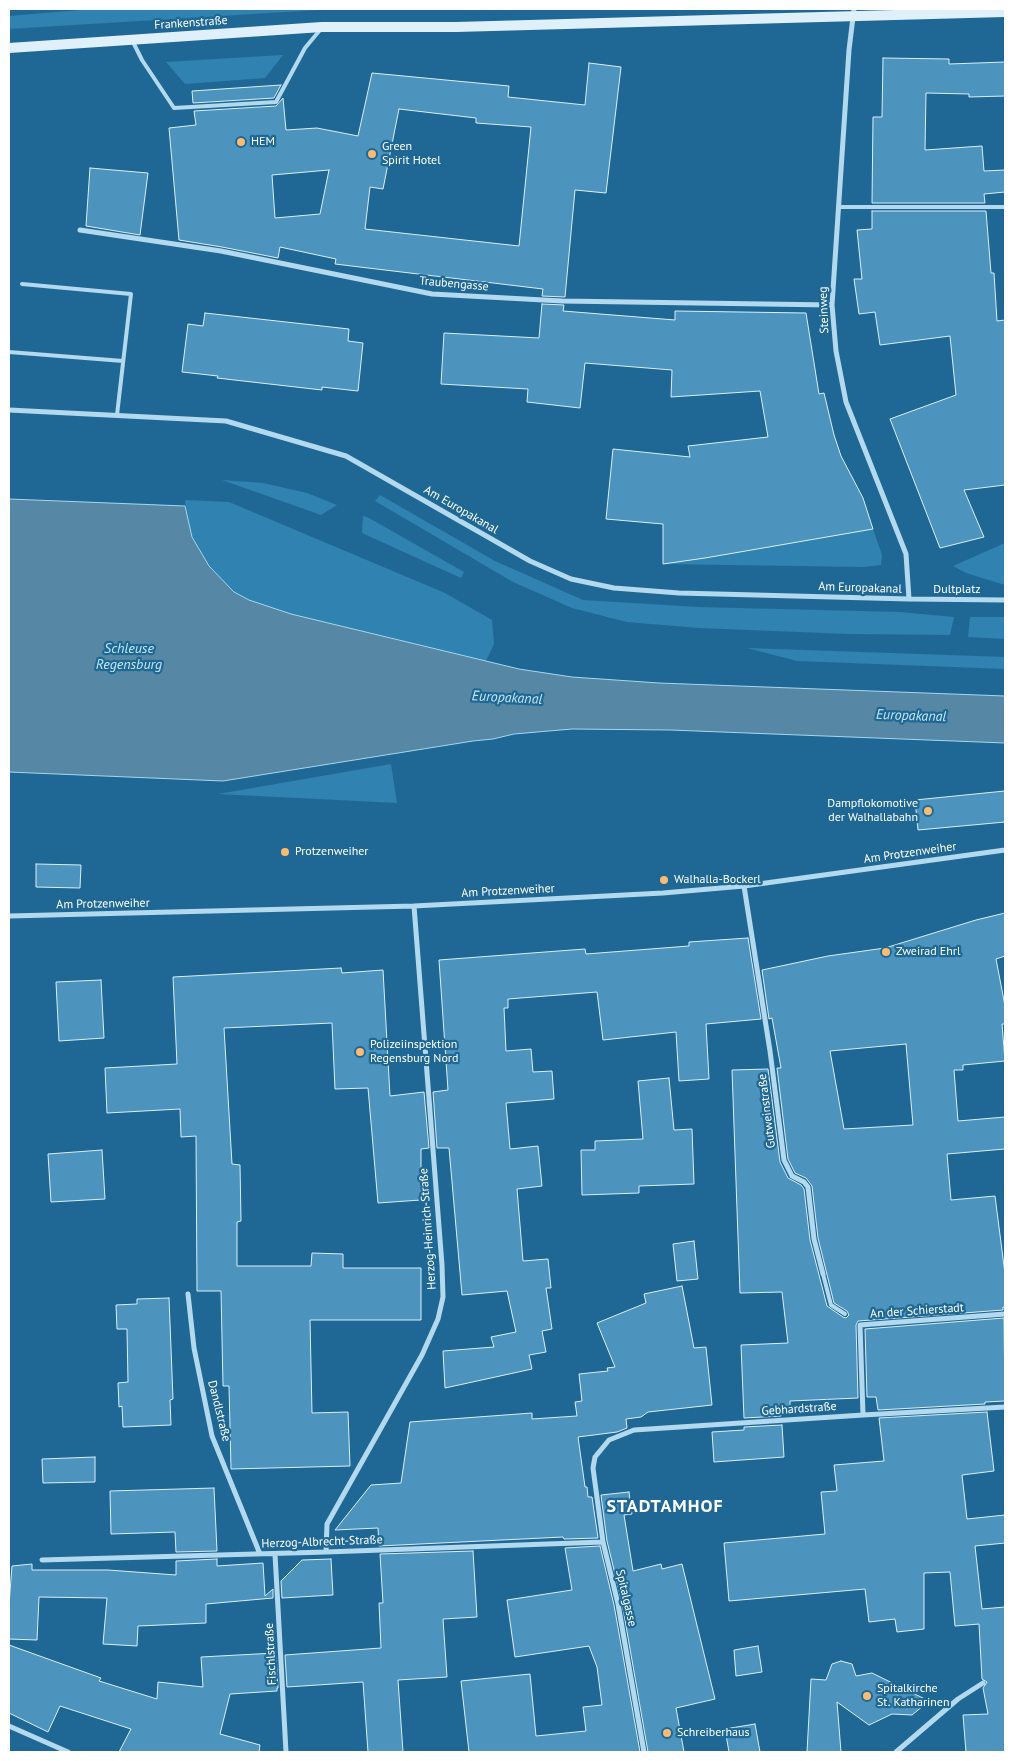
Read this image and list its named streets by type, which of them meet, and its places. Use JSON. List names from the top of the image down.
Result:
{
  "streets": {
    "main road": ["Frankenstraße"],
    "street": [
      "Traubengasse",
      "Steinweg",
      "Am Europakanal",
      "Dultplatz",
      "Am Protzenweiher",
      "Gutweinstraße",
      "Herzog-Heinrich-Straße",
      "An der Schierstadt",
      "Gebhardstraße",
      "Dandlstraße",
      "Herzog-Albrecht-Straße",
      "Spitalgasse",
      "Fischlstraße"
    ]
  },
  "crossings": [
    ["Frankenstraße", "Steinweg"],
    ["Traubengasse", "Steinweg"],
    ["Steinweg", "Am Europakanal"],
    ["Steinweg", "Dultplatz"],
    ["Am Europakanal", "Dultplatz"],
    ["Am Protzenweiher", "Gutweinstraße"],
    ["Am Protzenweiher", "Herzog-Heinrich-Straße"],
    ["Herzog-Heinrich-Straße", "Herzog-Albrecht-Straße"],
    ["An der Schierstadt", "Gebhardstraße"],
    ["Gebhardstraße", "Spitalgasse"],
    ["Dandlstraße", "Herzog-Albrecht-Straße"],
    ["Herzog-Albrecht-Straße", "Spitalgasse"],
    ["Herzog-Albrecht-Straße", "Fischlstraße"]
  ],
  "districts": ["STADTAMHOF"],
  "water": ["Schleuse Regensburg", "Europakanal"],
  "places": [
    "HEM",
    "Green Spirit Hotel",
    "Dampflokomotive der Walhallabahn",
    "Protzenweiher",
    "Walhalla-Bockerl",
    "Zweirad Ehrl",
    "Polizeiinspektion Regensburg Nord",
    "Spitalkirche St. Katharinen",
    "Schreiberhaus"
  ]
}
